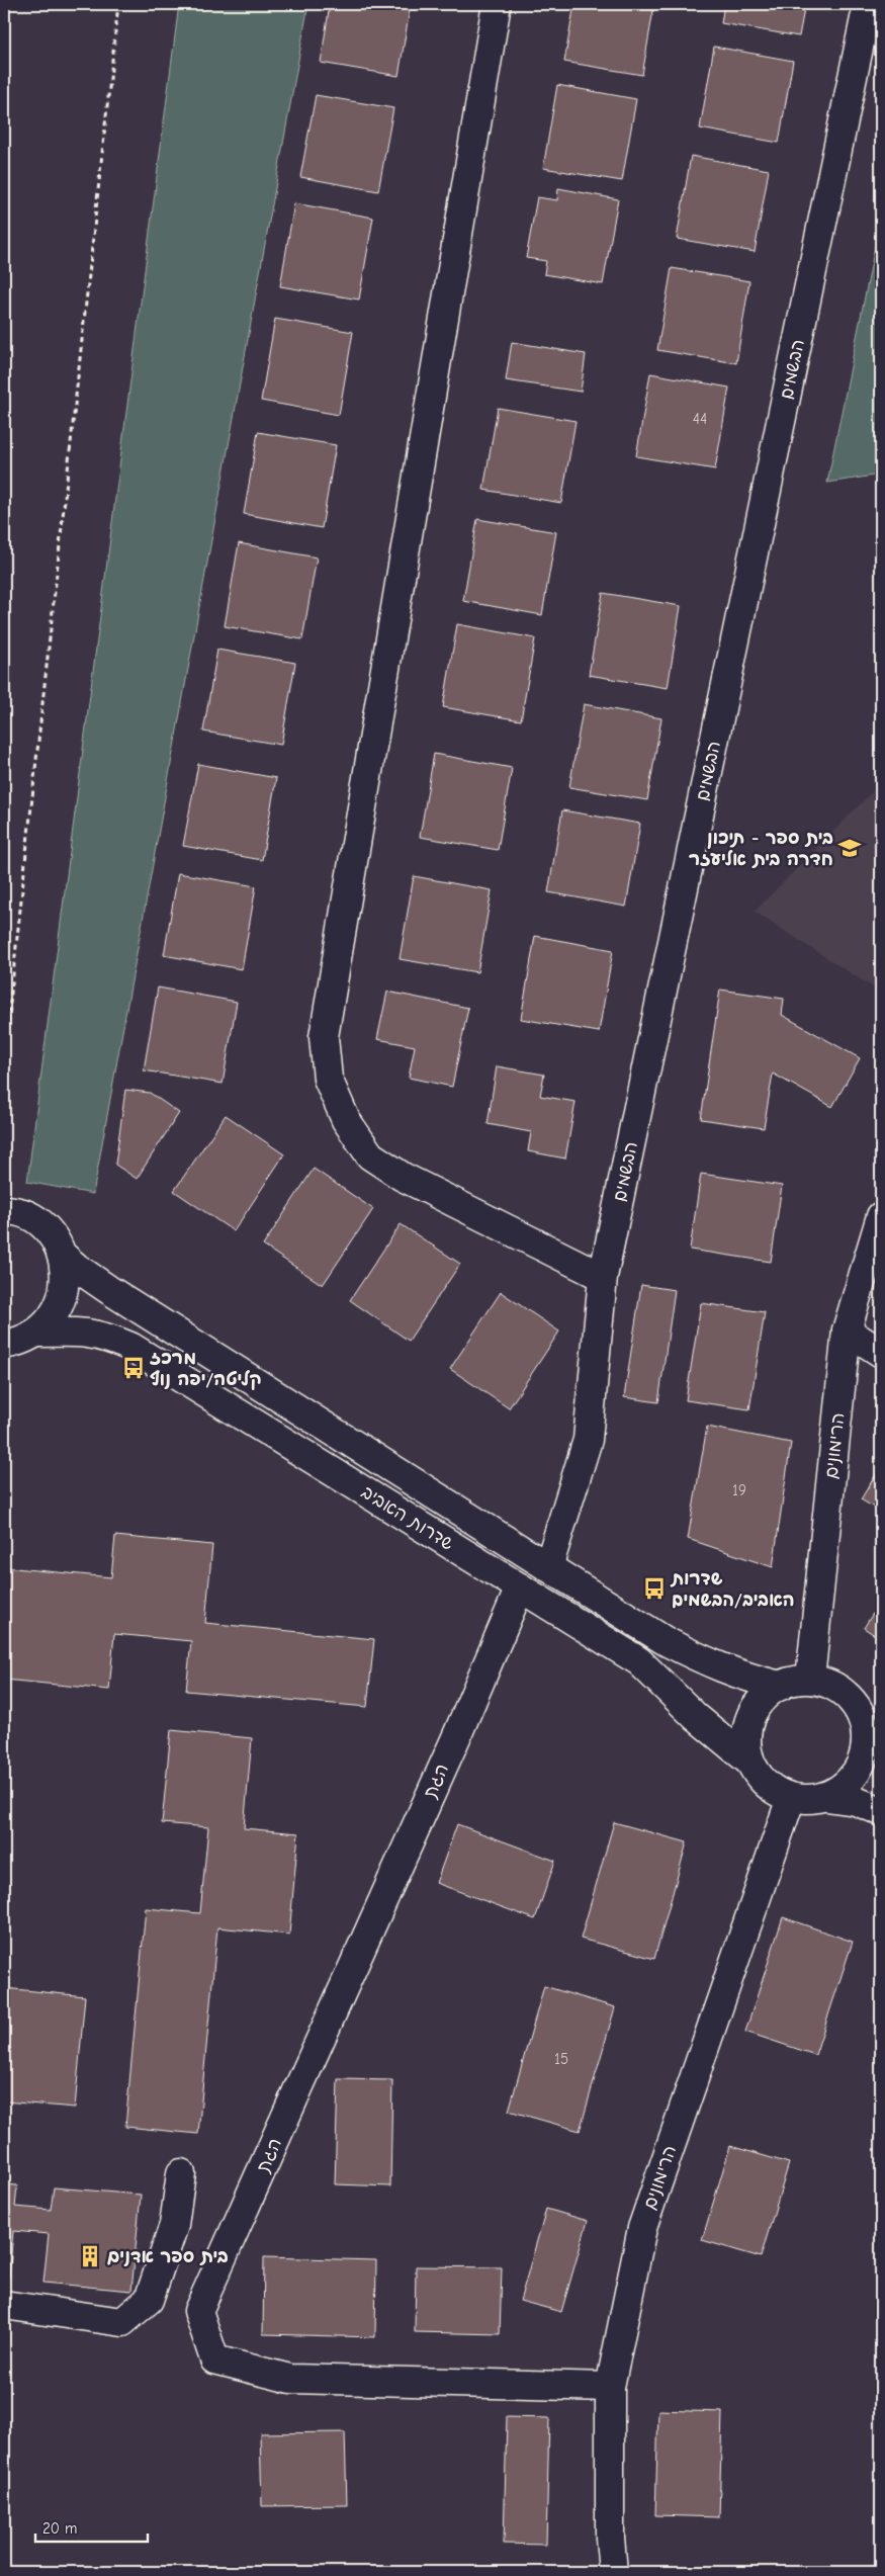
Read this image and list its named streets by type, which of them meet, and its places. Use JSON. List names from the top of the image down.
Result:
{
  "streets": {
    "street": [
      "הבשמים",
      "הרימונים",
      "שדרות האביב",
      "הגת"
    ]
  },
  "crossings": [
    ["הבשמים", "שדרות האביב"],
    ["הרימונים", "שדרות האביב"],
    ["הרימונים", "הגת"],
    ["שדרות האביב", "הגת"]
  ],
  "places": {
    "school or university": ["בית ספר - תיכון חדרה בית אליעזר"],
    "bus stop": ["מרכז קליטה/יפה נוף", "שדרות האביב/הבשמים"],
    "building": ["בית ספר אדנים"]
  },
  "house_numbers": ["44", "19", "15"],
  "scale_bar": "20 m"
}
